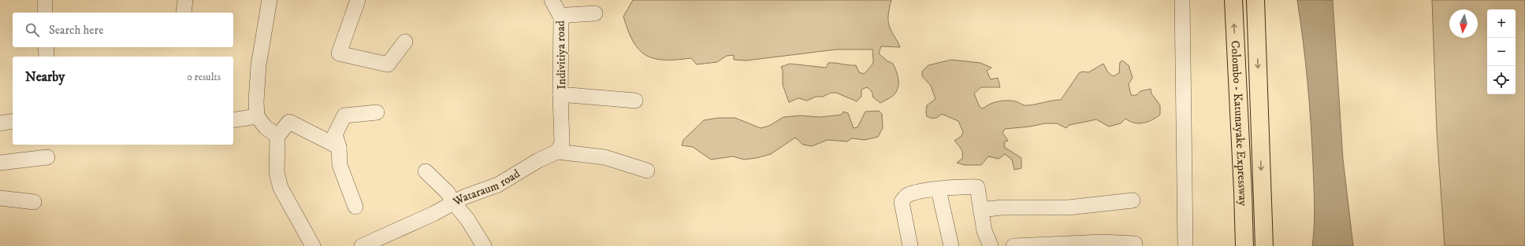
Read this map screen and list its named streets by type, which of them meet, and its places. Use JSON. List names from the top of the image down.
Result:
{
  "streets": {
    "highway": ["Colombo - Katunayake Expressway"],
    "street": ["Indivitiya road", "Wataraum road"]
  },
  "north": "bottom",
  "page": {
    "map_buttons": ["+", "−"],
    "search": "Search here",
    "heading": ["Nearby", "0 results"]
  }
}
